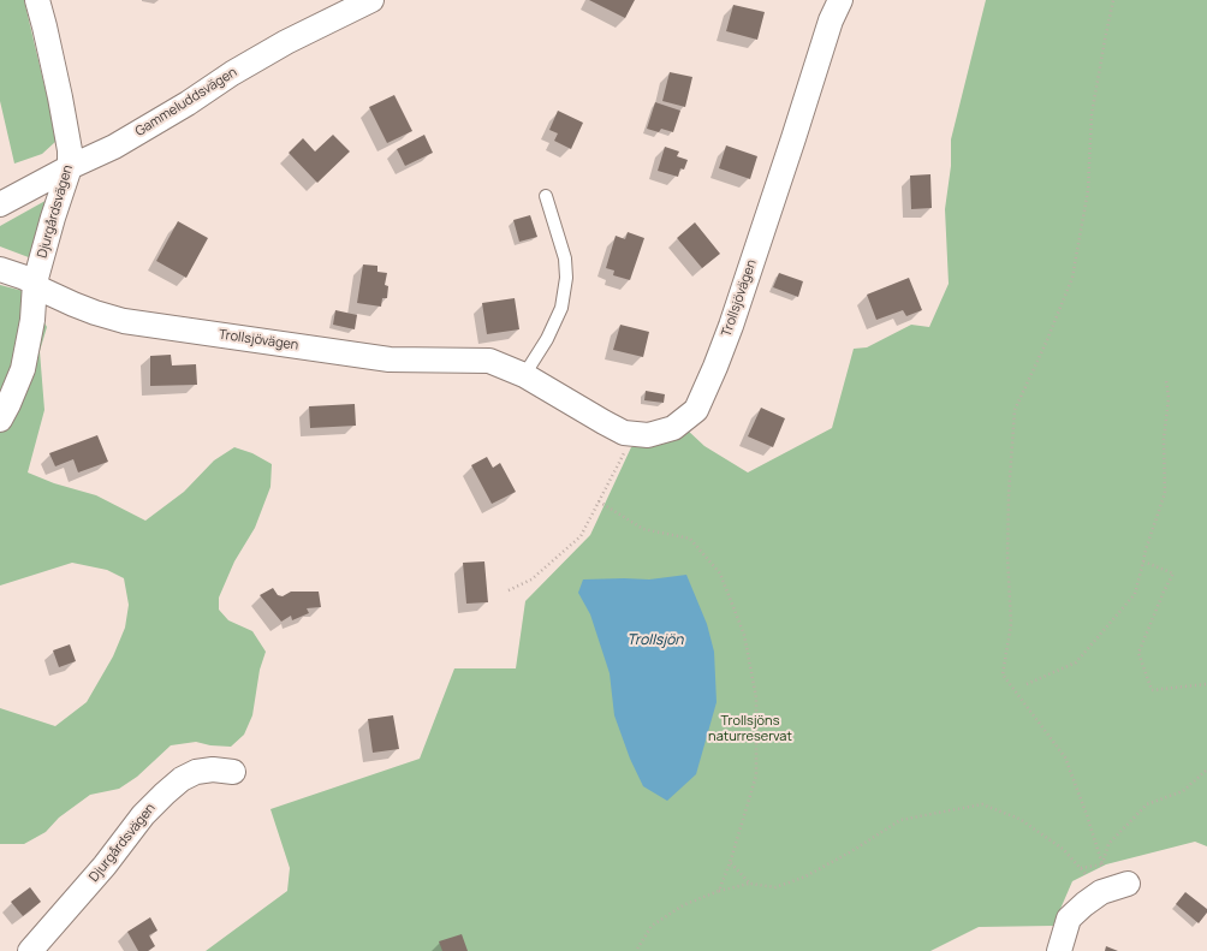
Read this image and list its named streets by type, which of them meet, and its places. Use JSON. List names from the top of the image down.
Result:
{
  "streets": {
    "street": ["Gammeluddsvägen", "Djurgårdsvägen", "Trollsjövägen"]
  },
  "crossings": [
    ["Gammeluddsvägen", "Djurgårdsvägen"],
    ["Djurgårdsvägen", "Trollsjövägen"]
  ],
  "water": ["Trollsjön"],
  "parks": ["Trollsjöns naturreservat"]
}
